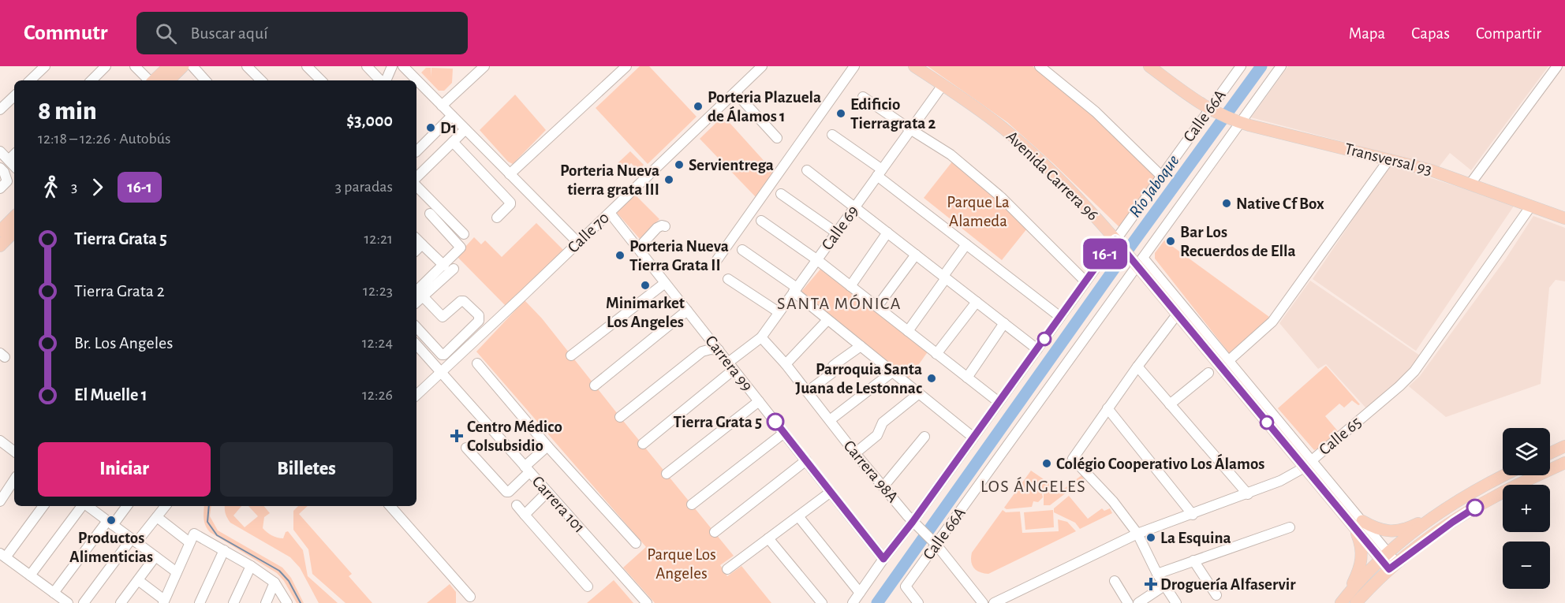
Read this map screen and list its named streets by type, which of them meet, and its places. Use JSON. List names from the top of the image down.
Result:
{
  "streets": {
    "main road": ["Transversal 93", "Avenida Carrera 96"],
    "street": [
      "Calle 66A",
      "Calle 69",
      "Calle 70",
      "Carrera 99",
      "Calle 65",
      "Carrera 98A",
      "Carrera 101"
    ]
  },
  "crossings": [
    ["Calle 66A", "Transversal 93"],
    ["Calle 66A", "Avenida Carrera 96"],
    ["Calle 66A", "Carrera 99"],
    ["Calle 66A", "Carrera 98A"],
    ["Transversal 93", "Calle 65"],
    ["Avenida Carrera 96", "Calle 69"],
    ["Avenida Carrera 96", "Calle 65"],
    ["Calle 69", "Carrera 99"],
    ["Calle 69", "Carrera 98A"],
    ["Calle 70", "Carrera 99"],
    ["Calle 70", "Carrera 101"]
  ],
  "districts": ["SANTA MÓNICA", "LOS ÁNGELES"],
  "water": ["Río Jaboque"],
  "parks": ["Parque La Alameda", "Parque Los Angeles"],
  "places": {
    "other": [
      "Porteria Plazuela de Álamos 1",
      "Edificio Tierragrata 2",
      "D1",
      "Servientrega",
      "Porteria Nueva tierra grata III",
      "Native Cf Box",
      "Bar Los Recuerdos de Ella",
      "Porteria Nueva Tierra Grata II",
      "Minimarket Los Angeles",
      "Parroquia Santa Juana de Lestonnac",
      "Tierra Grata 5",
      "Colégio Cooperativo Los Álamos",
      "Productos Alimenticias",
      "La Esquina"
    ],
    "health": ["Centro Médico Colsubsidio", "Droguería Alfaservir"]
  },
  "lines": ["bus line 16-1"],
  "page": {
    "header": "Commutr",
    "search": "Buscar aquí",
    "nav": ["Mapa", "Capas", "Compartir"],
    "on_map": "16-1",
    "heading": ["8 min", "12:18 – 12:26 · Autobús", "$3,000"],
    "legs": ["3", "16-1", "3 paradas"],
    "list": [
      {
        "name": "Tierra Grata 5",
        "value": "12:21"
      },
      {
        "name": "Tierra Grata 2",
        "value": "12:23"
      },
      {
        "name": "Br. Los Angeles",
        "value": "12:24"
      },
      {
        "name": "El Muelle 1",
        "value": "12:26"
      }
    ],
    "map_buttons": ["+", "−"],
    "buttons": ["Iniciar", "Billetes"]
  }
}
